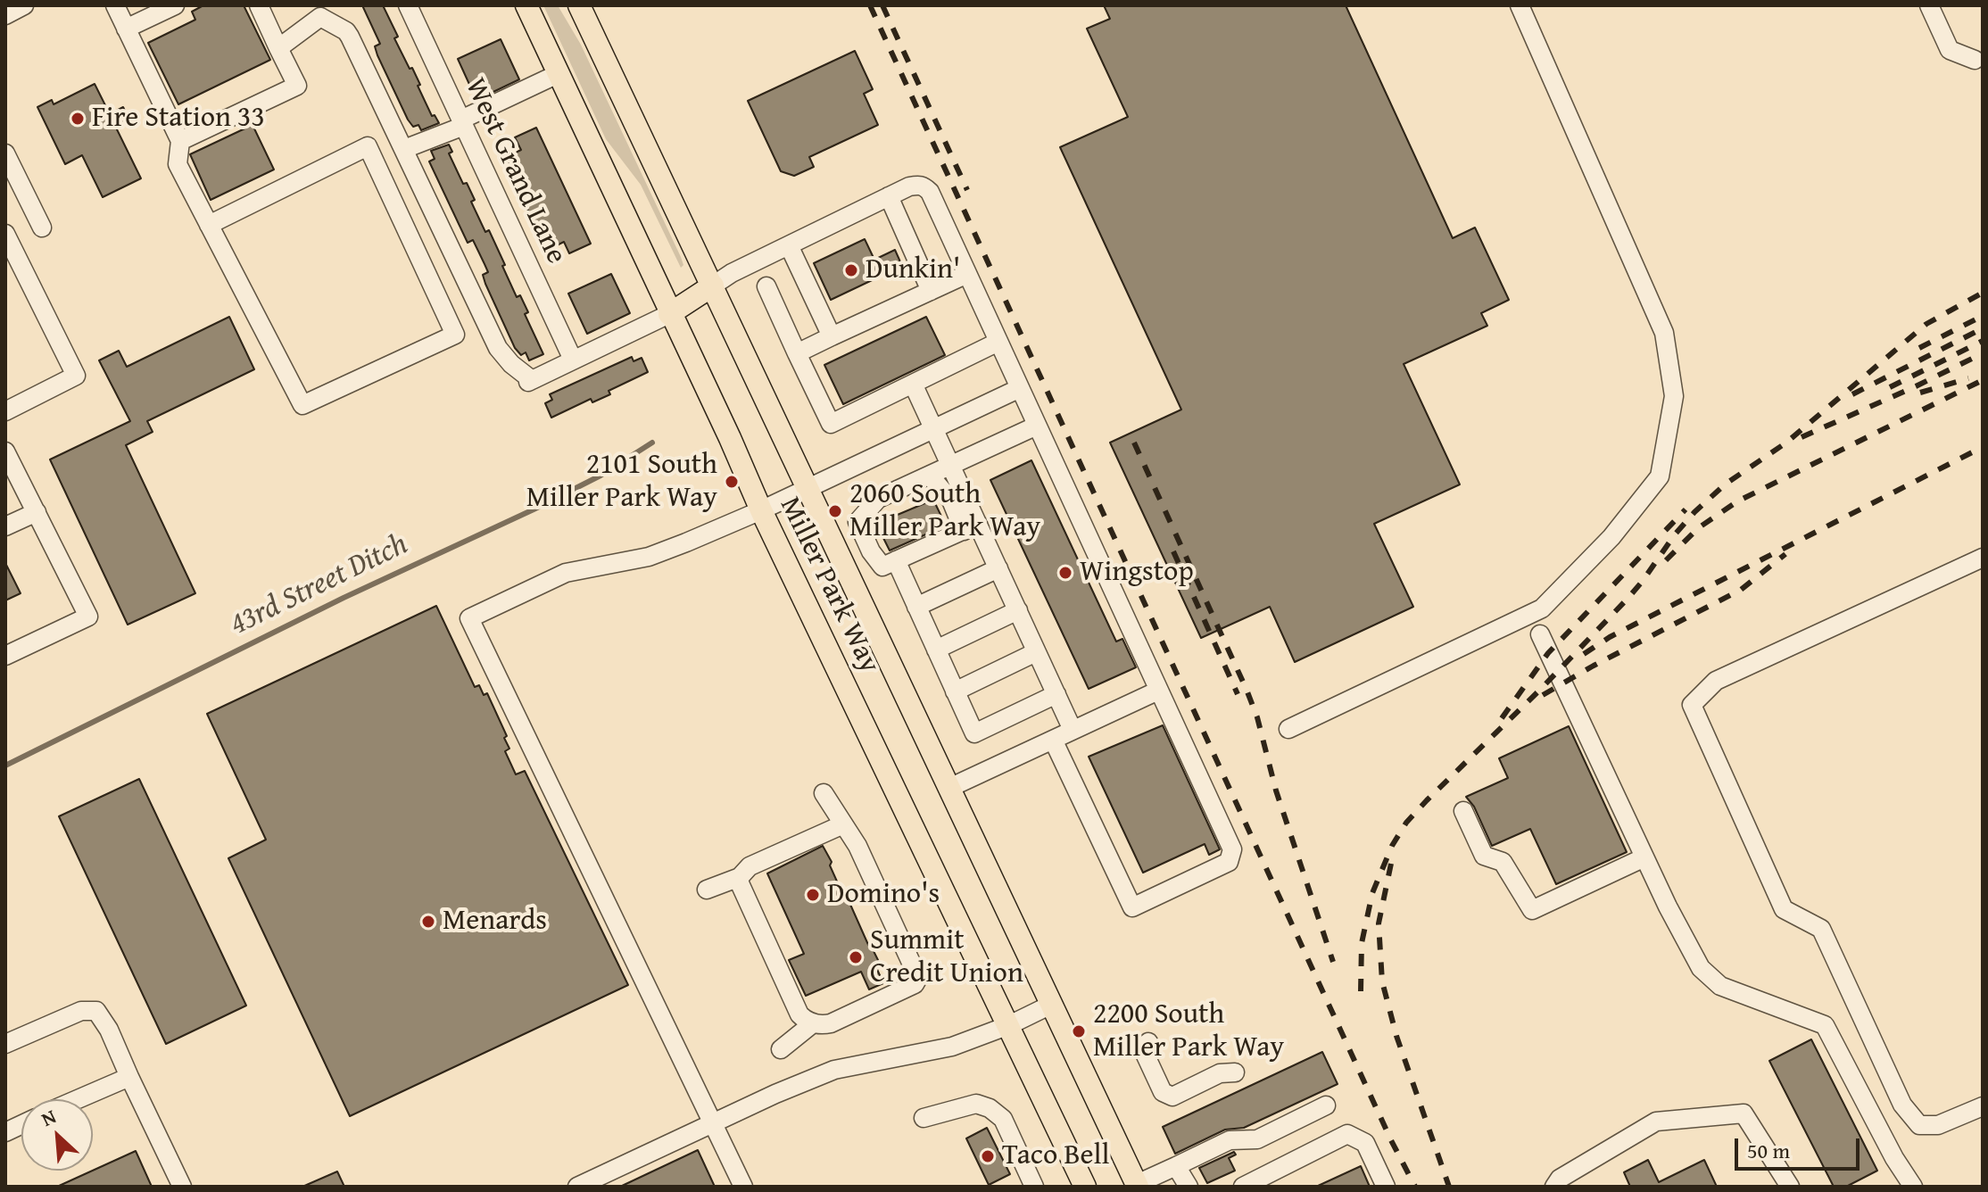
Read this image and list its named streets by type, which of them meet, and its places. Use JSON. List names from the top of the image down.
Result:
{
  "streets": {
    "main road": ["Miller Park Way"],
    "street": ["West Grand Lane"]
  },
  "water": ["43rd Street Ditch"],
  "places": [
    "Fire Station 33",
    "Dunkin'",
    "2101 South Miller Park Way",
    "2060 South Miller Park Way",
    "Wingstop",
    "Domino's",
    "Menards",
    "Summit Credit Union",
    "2200 South Miller Park Way",
    "Taco Bell"
  ],
  "scale_bar": "50 m",
  "north": "top left"
}
